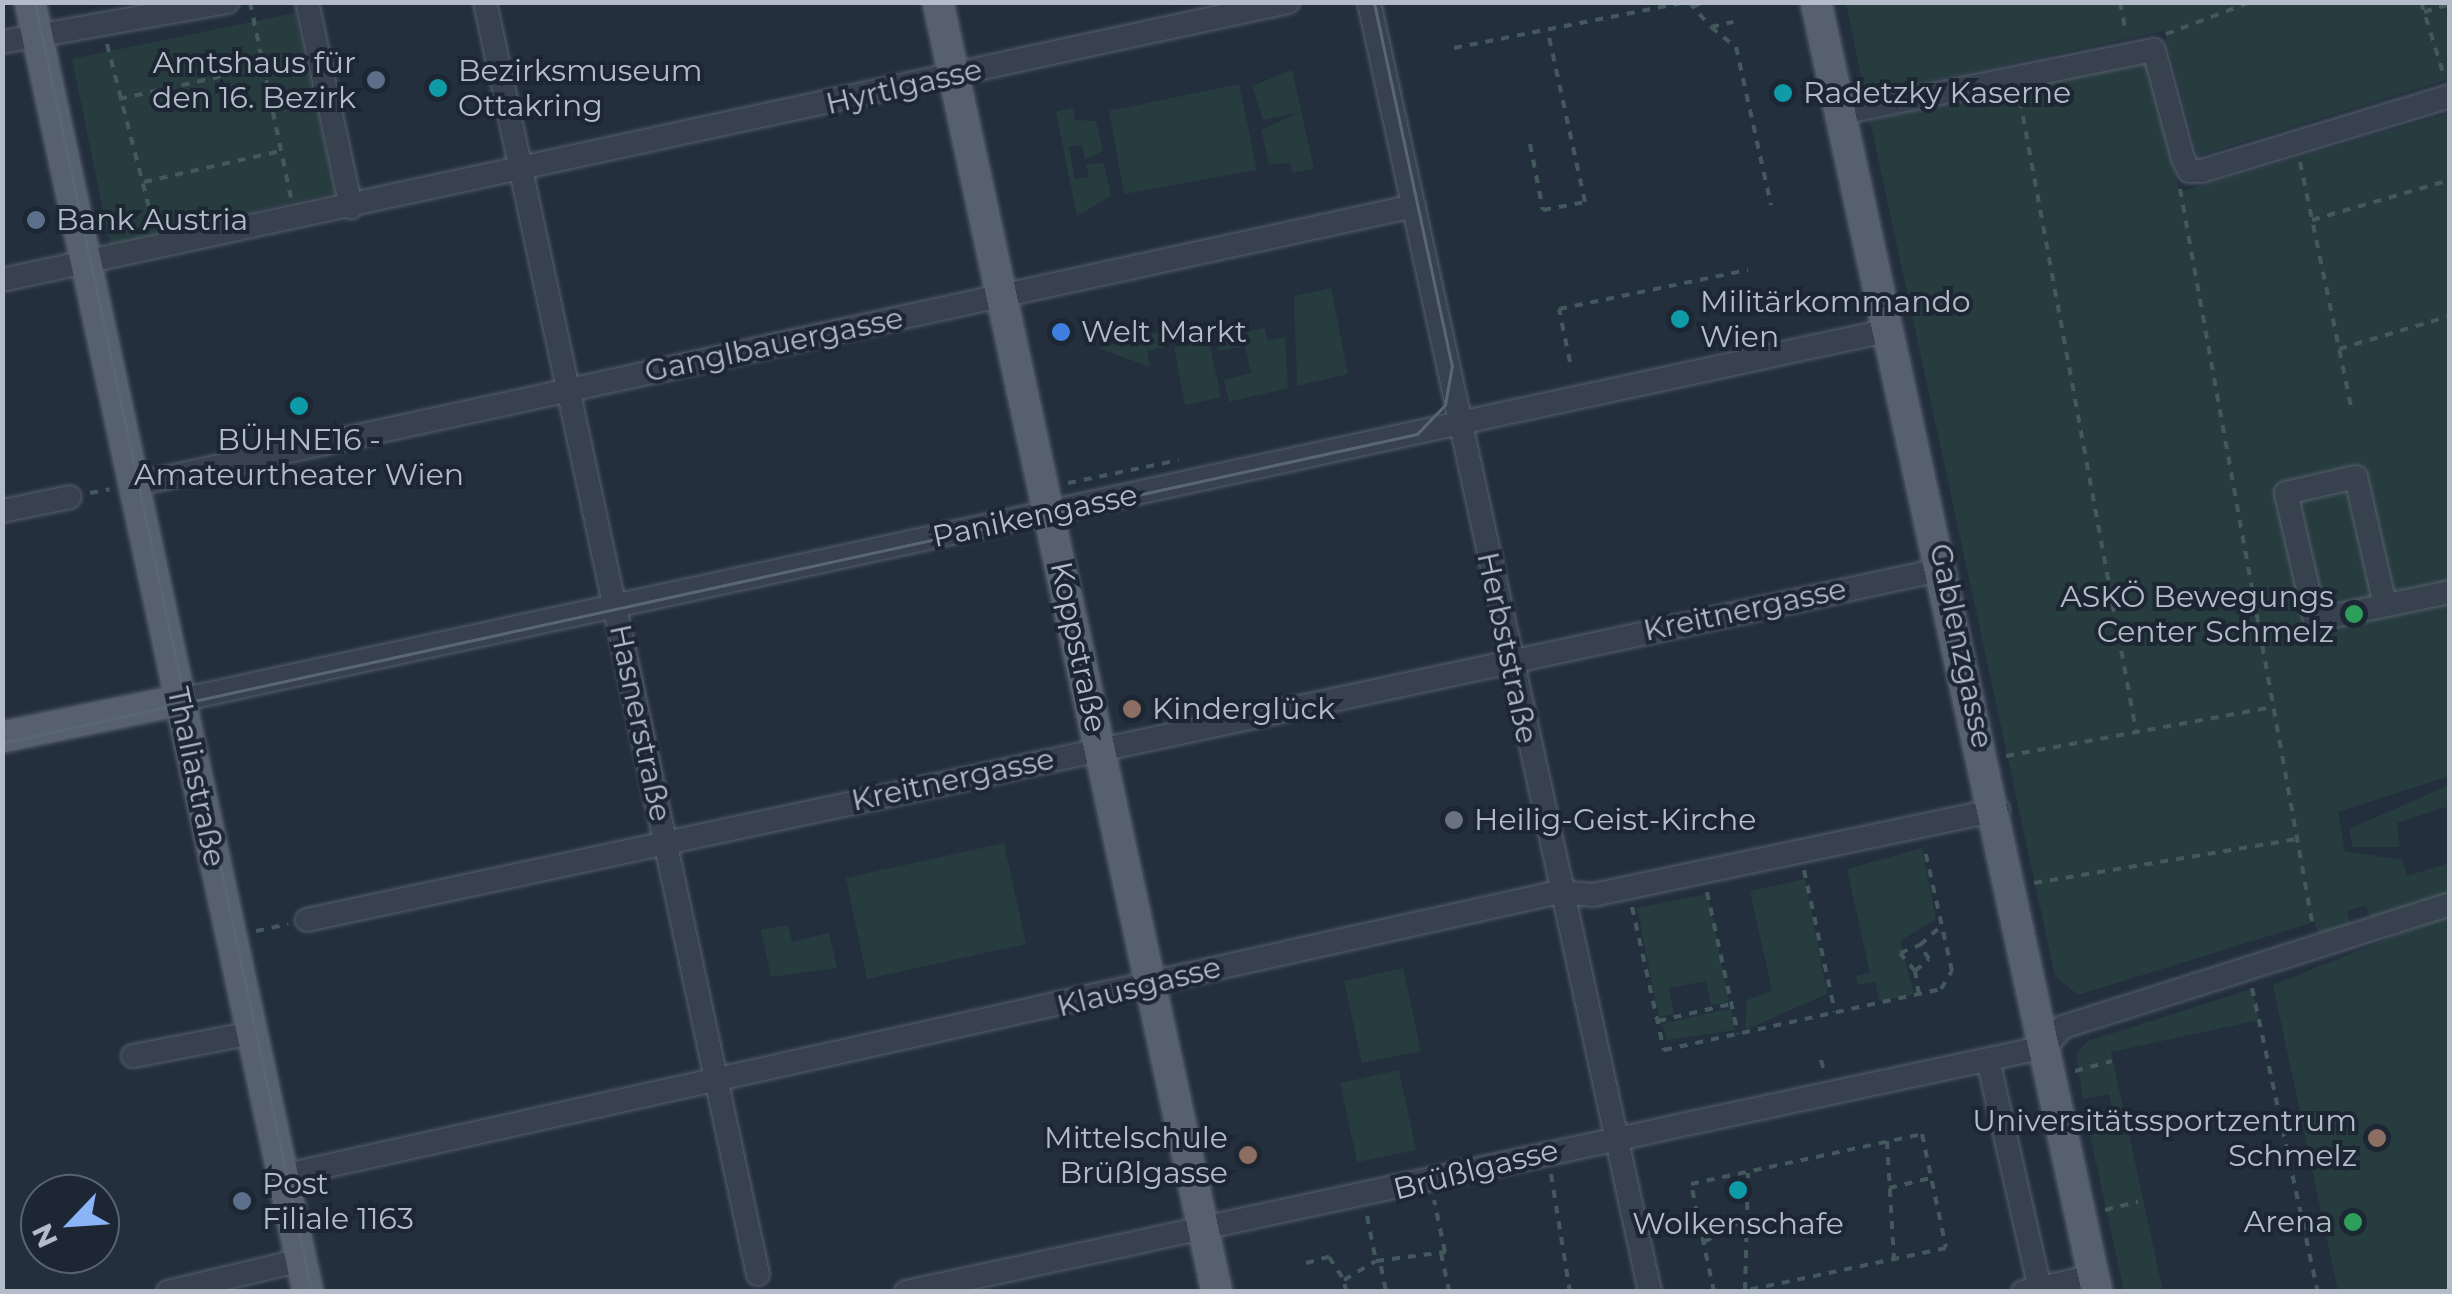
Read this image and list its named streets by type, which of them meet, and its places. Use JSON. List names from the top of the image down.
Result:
{
  "streets": {
    "main road": ["Gablenzgasse", "Koppstraße", "Thaliastraße"],
    "street": [
      "Hyrtlgasse",
      "Ganglbauergasse",
      "Panikengasse",
      "Kreitnergasse",
      "Herbststraße",
      "Hasnerstraße",
      "Klausgasse",
      "Brüßlgasse"
    ]
  },
  "crossings": [
    ["Hyrtlgasse", "Koppstraße"],
    ["Hyrtlgasse", "Hasnerstraße"],
    ["Hyrtlgasse", "Thaliastraße"],
    ["Ganglbauergasse", "Koppstraße"],
    ["Ganglbauergasse", "Herbststraße"],
    ["Ganglbauergasse", "Hasnerstraße"],
    ["Ganglbauergasse", "Thaliastraße"],
    ["Panikengasse", "Gablenzgasse"],
    ["Panikengasse", "Koppstraße"],
    ["Panikengasse", "Herbststraße"],
    ["Panikengasse", "Hasnerstraße"],
    ["Panikengasse", "Thaliastraße"],
    ["Kreitnergasse", "Gablenzgasse"],
    ["Kreitnergasse", "Koppstraße"],
    ["Kreitnergasse", "Herbststraße"],
    ["Kreitnergasse", "Hasnerstraße"],
    ["Gablenzgasse", "Klausgasse"],
    ["Gablenzgasse", "Brüßlgasse"],
    ["Koppstraße", "Klausgasse"],
    ["Koppstraße", "Brüßlgasse"],
    ["Herbststraße", "Klausgasse"],
    ["Herbststraße", "Brüßlgasse"],
    ["Hasnerstraße", "Klausgasse"],
    ["Thaliastraße", "Klausgasse"]
  ],
  "places": [
    "Amtshaus für den 16. Bezirk",
    "Bezirksmuseum Ottakring",
    "Radetzky Kaserne",
    "Bank Austria",
    "Militärkommando Wien",
    "Welt Markt",
    "BÜHNE16 - Amateurtheater Wien",
    "ASKÖ Bewegungs Center Schmelz",
    "Kinderglück",
    "Heilig-Geist-Kirche",
    "Universitätssportzentrum Schmelz",
    "Mittelschule Brüßlgasse",
    "Wolkenschafe",
    "Post Filiale 1163",
    "Arena"
  ],
  "north": "bottom left"
}
